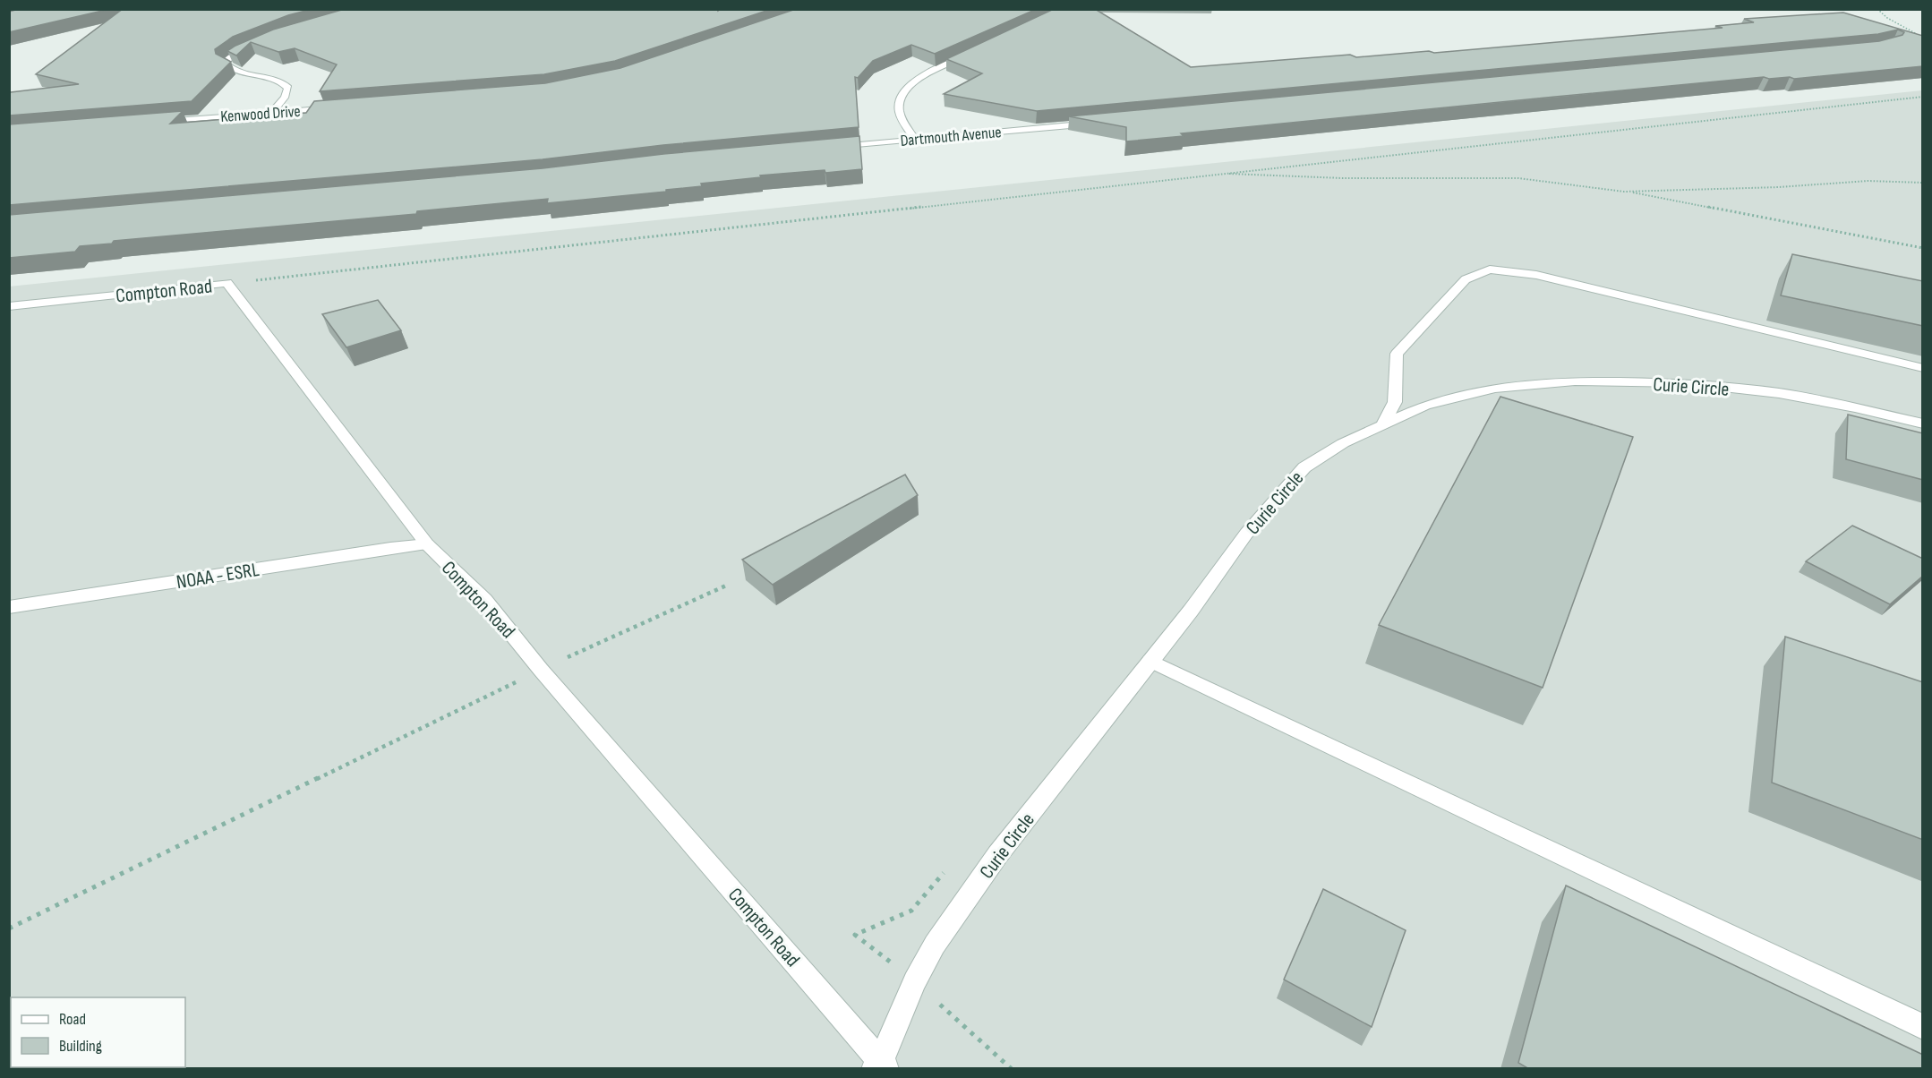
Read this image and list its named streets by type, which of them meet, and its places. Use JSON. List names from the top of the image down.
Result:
{
  "streets": {
    "street": [
      "Kenwood Drive",
      "Dartmouth Avenue",
      "Compton Road",
      "Curie Circle",
      "NOAA - ESRL"
    ]
  },
  "crossings": [
    ["Compton Road", "Curie Circle"],
    ["Compton Road", "NOAA - ESRL"]
  ],
  "legend": ["Road", "Building"]
}
